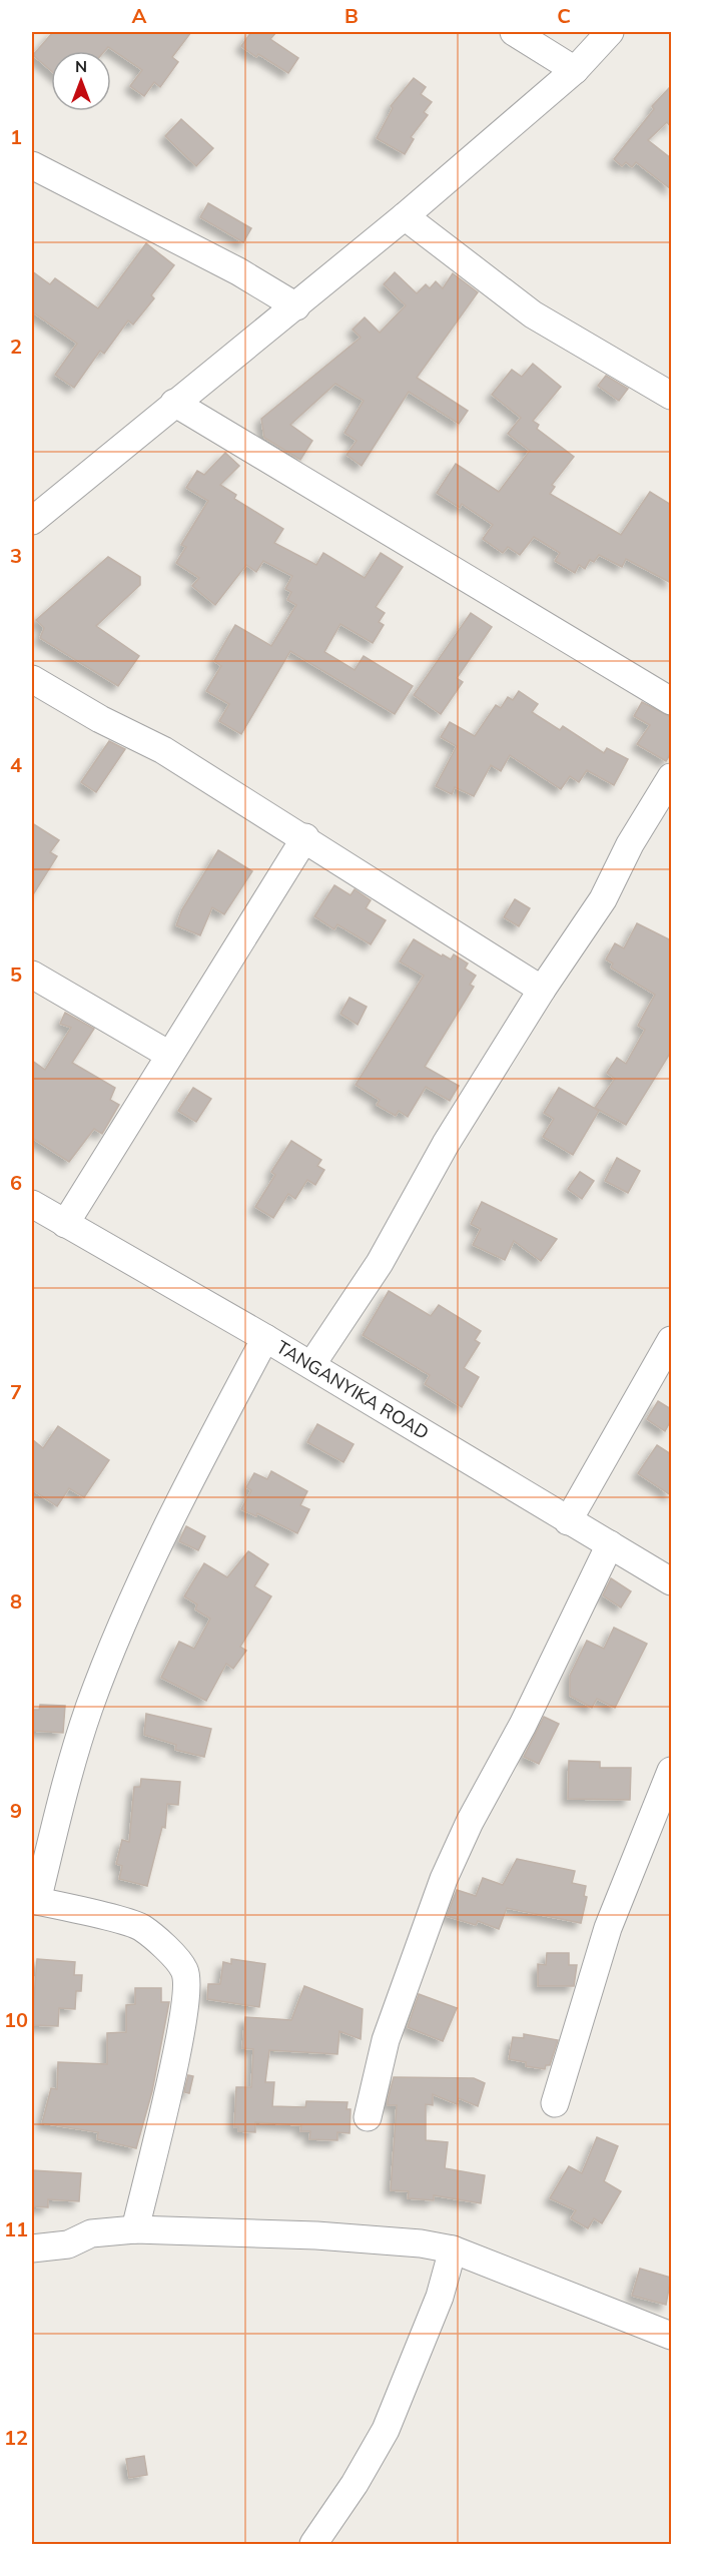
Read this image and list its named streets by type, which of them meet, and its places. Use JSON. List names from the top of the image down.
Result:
{
  "streets": {
    "street": ["TANGANYIKA ROAD"]
  },
  "north": "top",
  "grid": {
    "columns": ["A", "B", "C"],
    "rows": [
      "1",
      "2",
      "3",
      "4",
      "5",
      "6",
      "7",
      "8",
      "9",
      "10",
      "11",
      "12"
    ]
  }
}
